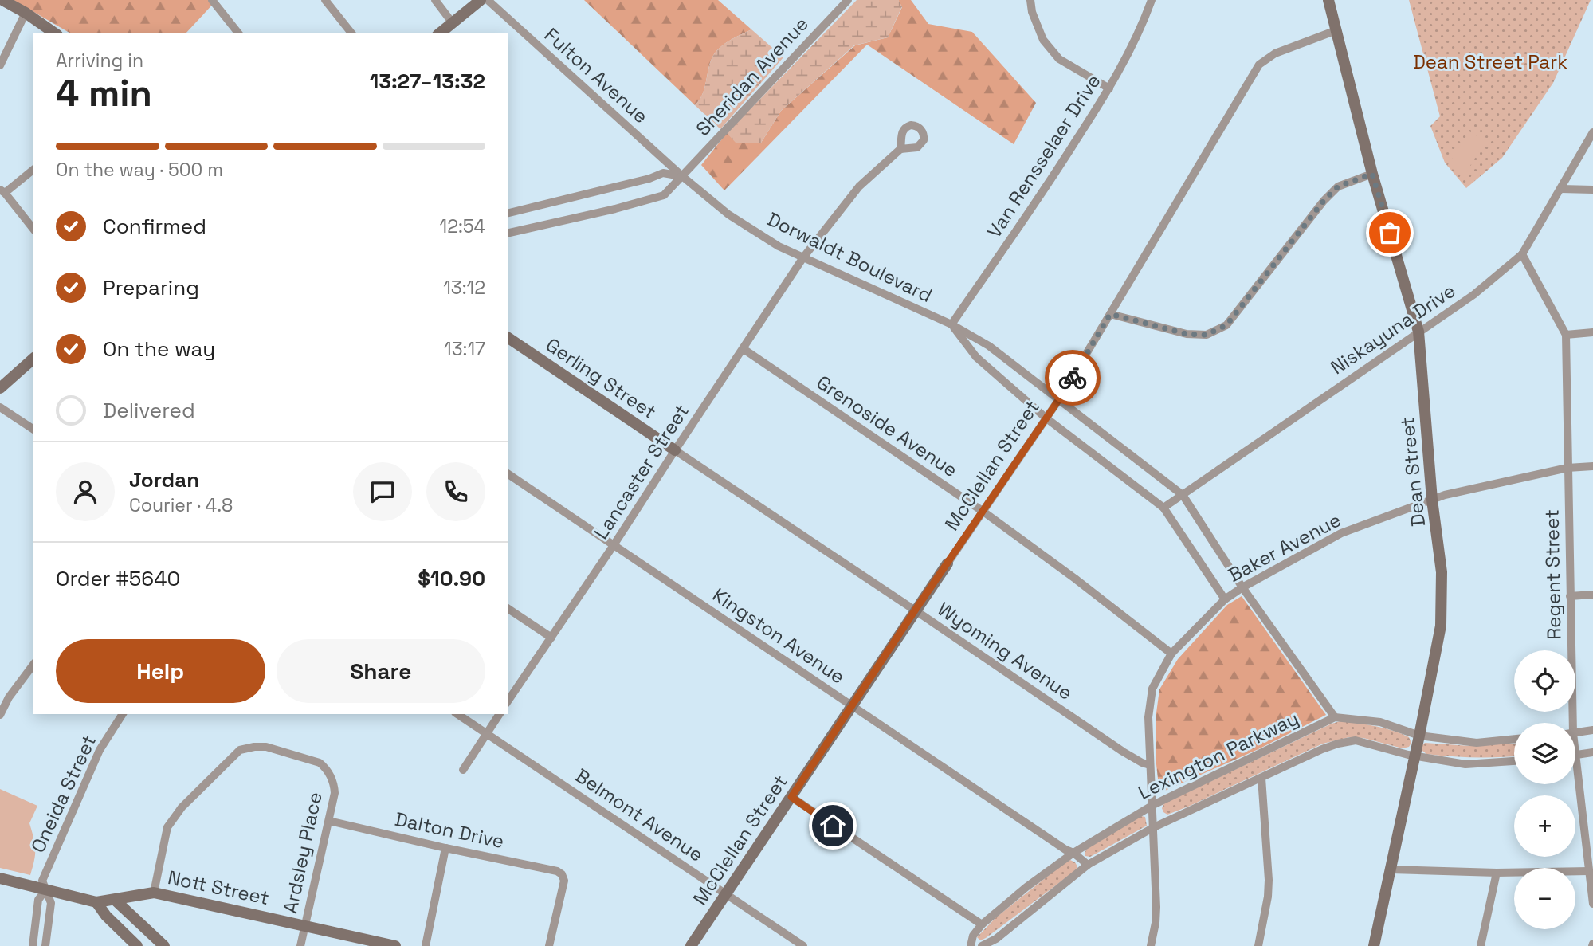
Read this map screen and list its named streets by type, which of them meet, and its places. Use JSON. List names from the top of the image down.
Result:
{
  "streets": {
    "street": [
      "Fulton Avenue",
      "Sheridan Avenue",
      "Van Rensselaer Drive",
      "Dorwaldt Boulevard",
      "Niskayuna Drive",
      "Gerling Street",
      "Grenoside Avenue",
      "McClellan Street",
      "Lancaster Street",
      "Dean Street",
      "Baker Avenue",
      "Regent Street",
      "Kingston Avenue",
      "Wyoming Avenue",
      "Lexington Parkway",
      "Oneida Street",
      "Belmont Avenue",
      "Dalton Drive",
      "Ardsley Place",
      "Nott Street"
    ]
  },
  "crossings": [
    ["Fulton Avenue", "Sheridan Avenue"],
    ["Fulton Avenue", "Dorwaldt Boulevard"],
    ["Sheridan Avenue", "Dorwaldt Boulevard"],
    ["Van Rensselaer Drive", "Dorwaldt Boulevard"],
    ["Dorwaldt Boulevard", "Niskayuna Drive"],
    ["Dorwaldt Boulevard", "McClellan Street"],
    ["Dorwaldt Boulevard", "Lancaster Street"],
    ["Dorwaldt Boulevard", "Baker Avenue"],
    ["Dorwaldt Boulevard", "Lexington Parkway"],
    ["Niskayuna Drive", "Dean Street"],
    ["Niskayuna Drive", "Regent Street"],
    ["Gerling Street", "Lancaster Street"],
    ["Gerling Street", "Wyoming Avenue"],
    ["Grenoside Avenue", "McClellan Street"],
    ["Grenoside Avenue", "Lancaster Street"],
    ["Grenoside Avenue", "Baker Avenue"],
    ["McClellan Street", "Dean Street"],
    ["McClellan Street", "Kingston Avenue"],
    ["McClellan Street", "Wyoming Avenue"],
    ["McClellan Street", "Belmont Avenue"],
    ["Lancaster Street", "Kingston Avenue"],
    ["Lancaster Street", "Wyoming Avenue"],
    ["Dean Street", "Baker Avenue"],
    ["Dean Street", "Lexington Parkway"],
    ["Baker Avenue", "Regent Street"],
    ["Baker Avenue", "Wyoming Avenue"],
    ["Baker Avenue", "Lexington Parkway"],
    ["Kingston Avenue", "Lexington Parkway"],
    ["Oneida Street", "Nott Street"],
    ["Dalton Drive", "Ardsley Place"],
    ["Ardsley Place", "Nott Street"]
  ],
  "parks": ["Dean Street Park"],
  "page": {
    "heading": ["4 min", "Arriving in", "13:27–13:32"],
    "panel": [
      "Jordan",
      "Courier · 4.8",
      "Order #5640",
      "$10.90"
    ],
    "bar": "On the way · 500 m",
    "list": [
      ["Confirmed", "12:54"],
      ["Preparing", "13:12"],
      ["On the way", "13:17"],
      "Delivered"
    ],
    "buttons": ["Help", "Share"],
    "map_buttons": ["+", "−"]
  }
}
